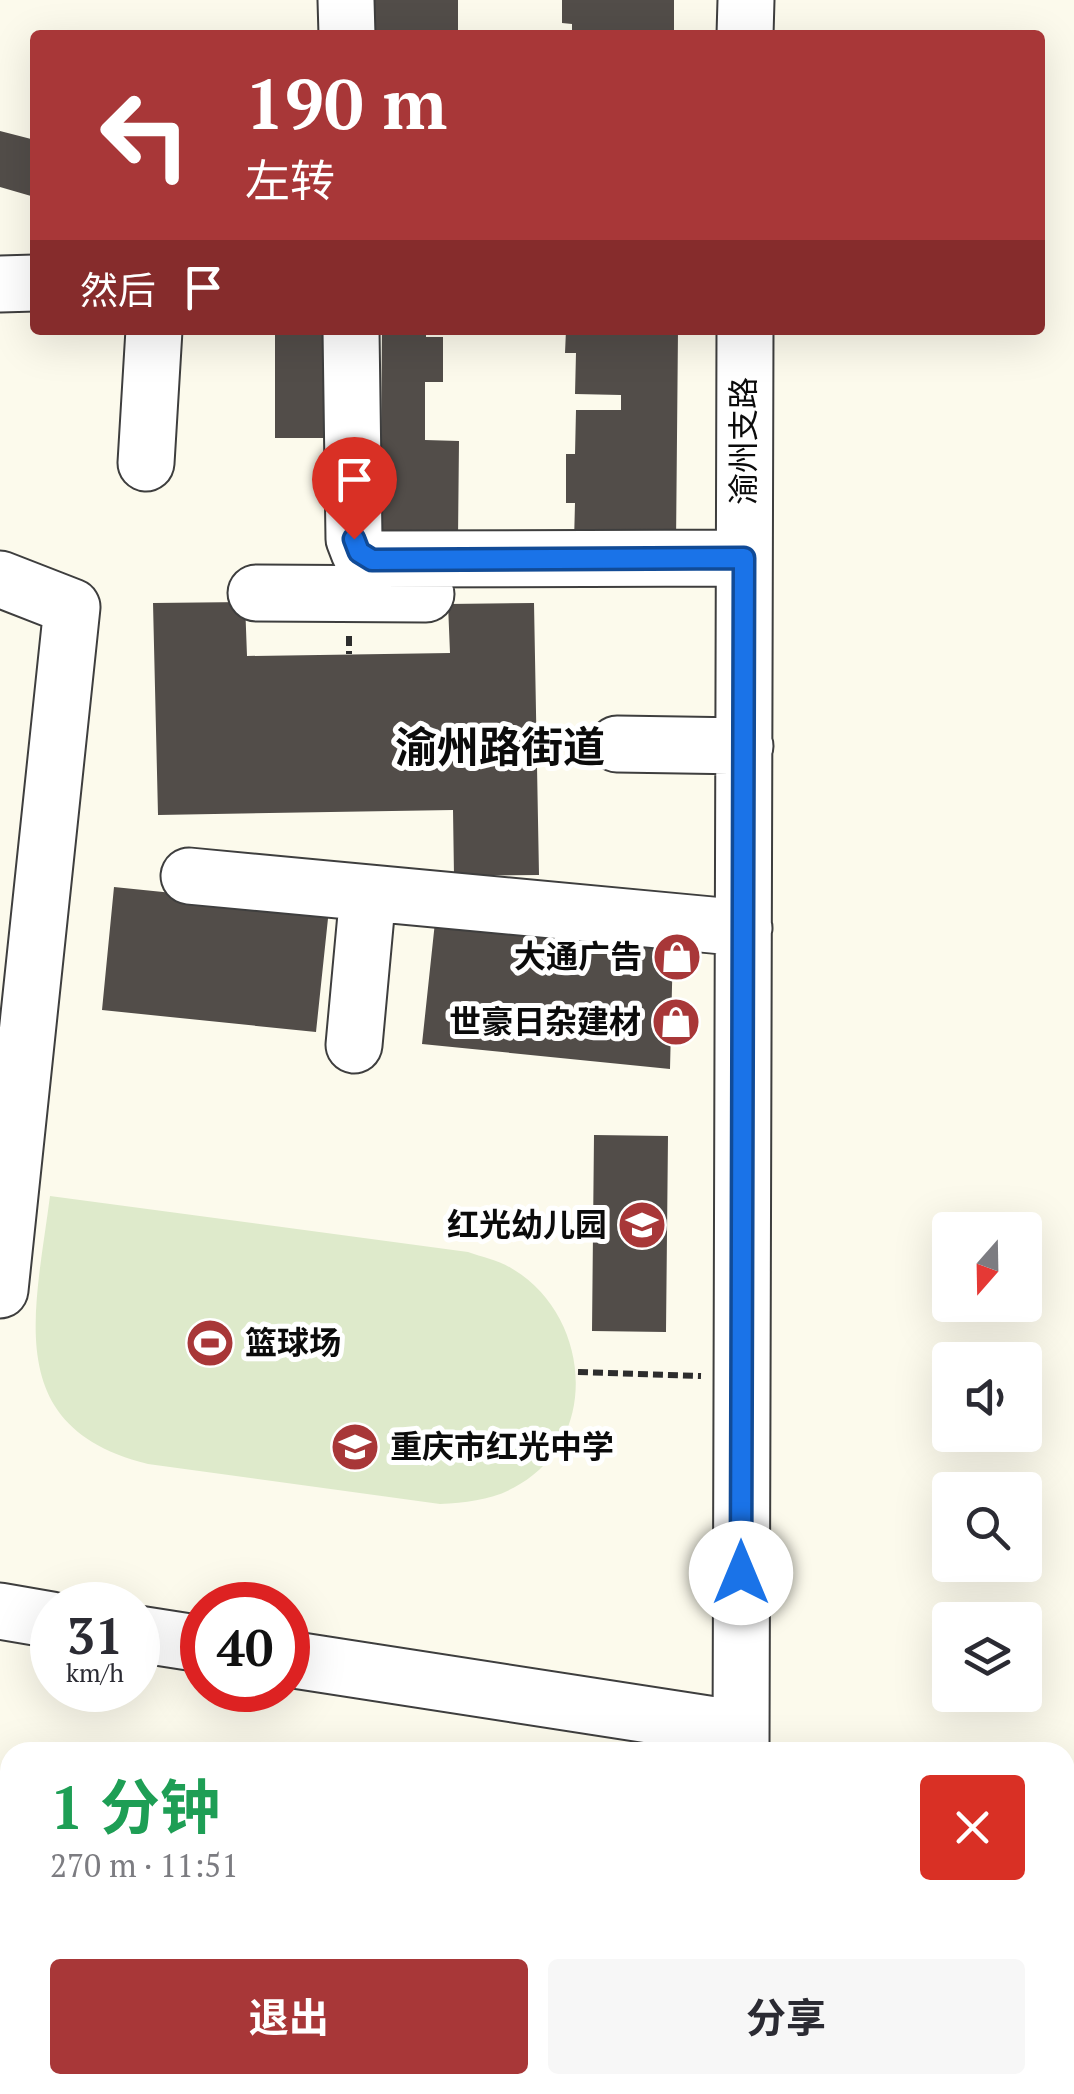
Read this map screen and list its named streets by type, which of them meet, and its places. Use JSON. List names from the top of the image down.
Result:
{
  "streets": {
    "street": ["渝州支路"]
  },
  "districts": ["渝州路街道"],
  "places": {
    "shop": ["大通广告", "世豪日杂建材"],
    "school or university": ["红光幼儿园", "重庆市红光中学"],
    "sports": ["篮球场"]
  },
  "north": "bottom",
  "page": {
    "turn": ["190 m", "左转"],
    "then": "然后",
    "speed": "31 km/h",
    "limit": "40",
    "heading": ["1 分钟", "270 m · 11:51"],
    "buttons": ["退出", "分享"]
  }
}
